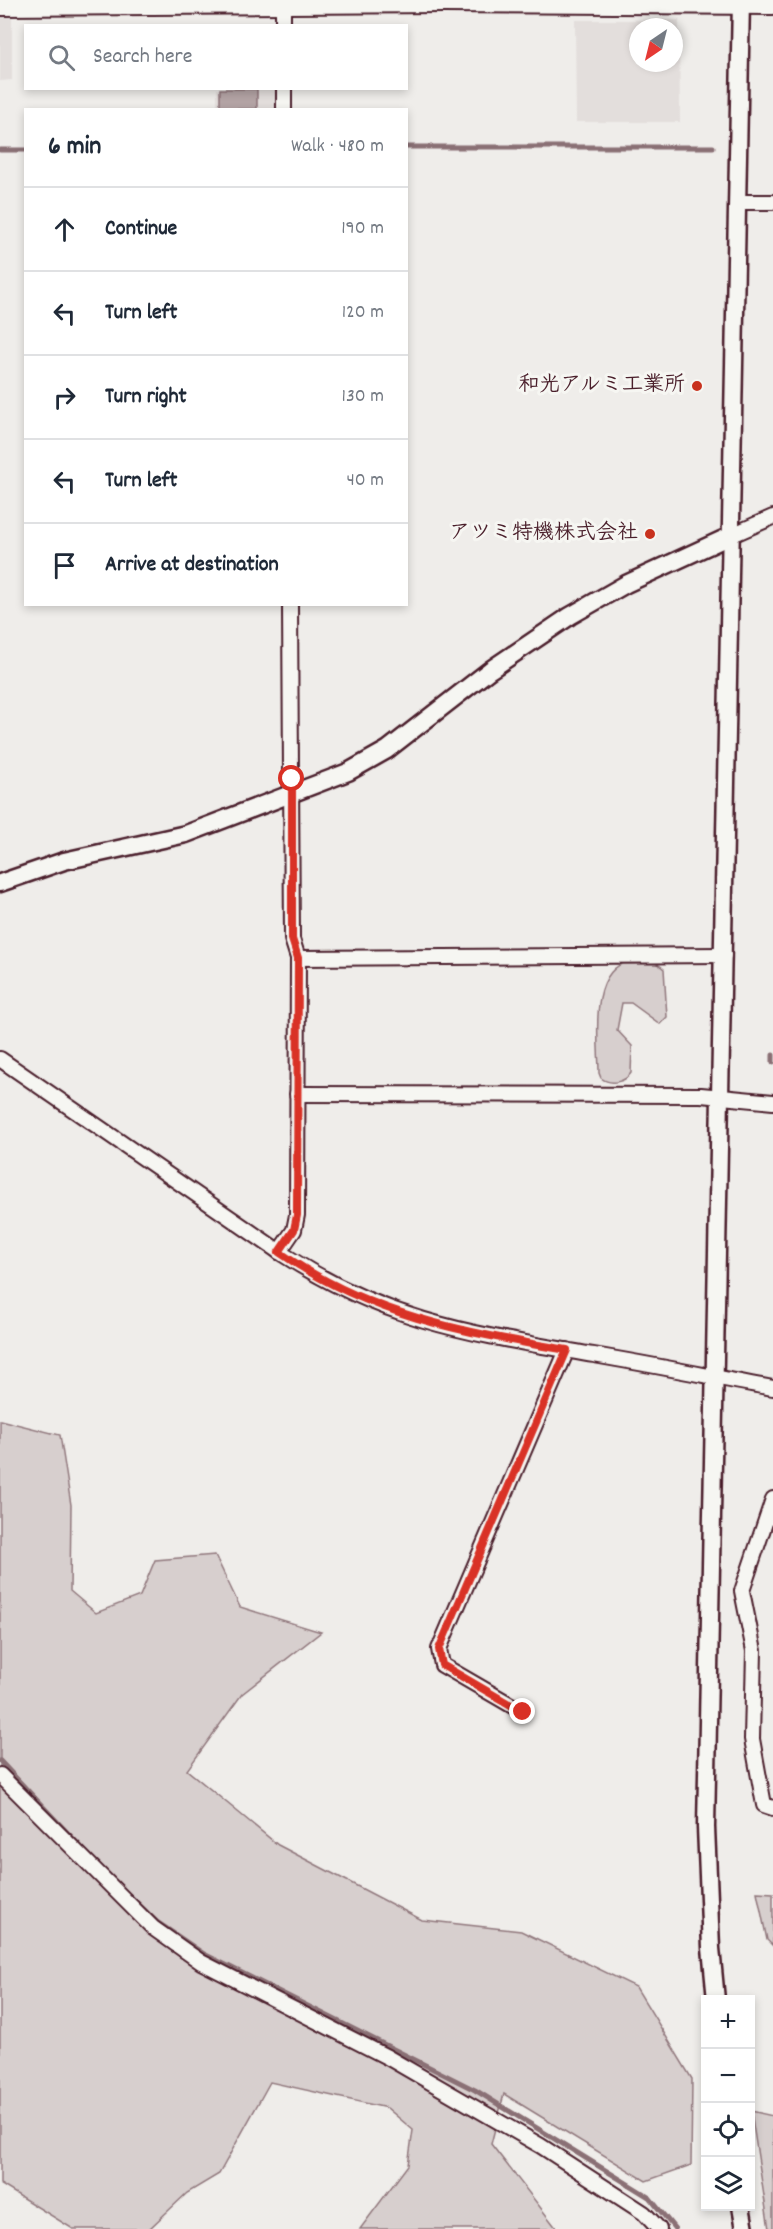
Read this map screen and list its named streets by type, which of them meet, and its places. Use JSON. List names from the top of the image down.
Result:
{
  "places": ["和光アルミ工業所", "アツミ特機株式会社"],
  "north": "bottom left",
  "page": {
    "search": "Search here",
    "heading": ["6 min", "Walk · 480 m"],
    "list": [
      ["Continue", "190 m"],
      ["Turn left", "120 m"],
      ["Turn right", "130 m"],
      ["Turn left", "40 m"],
      "Arrive at destination"
    ],
    "map_buttons": ["+", "−"]
  }
}
